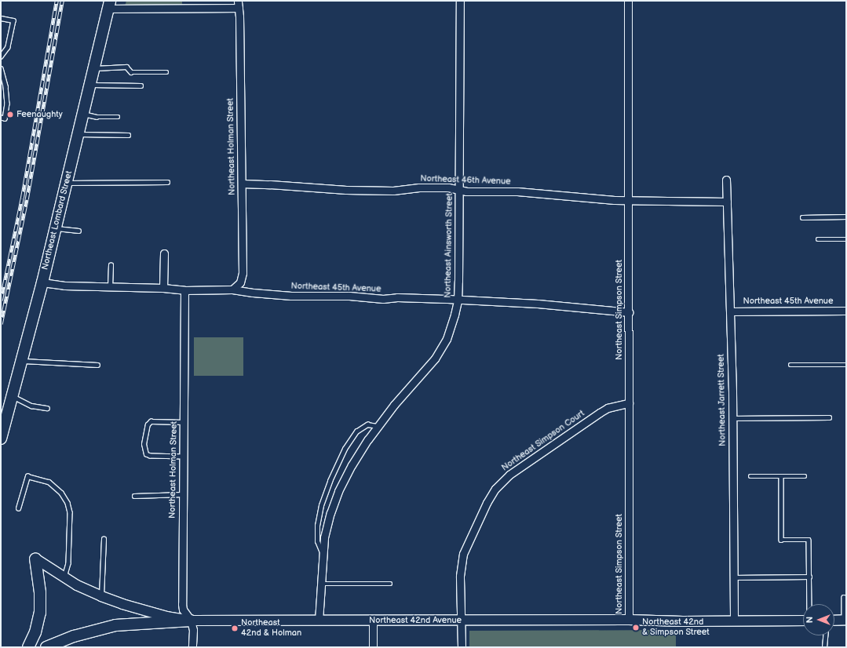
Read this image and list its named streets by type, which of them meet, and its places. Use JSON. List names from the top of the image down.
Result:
{
  "streets": {
    "main road": ["Northeast Lombard Street"],
    "street": [
      "Northeast Holman Street",
      "Northeast 46th Avenue",
      "Northeast Ainsworth Street",
      "Northeast 45th Avenue",
      "Northeast Simpson Street",
      "Northeast Jarrett Street",
      "Northeast Simpson Court",
      "Northeast 42nd Avenue"
    ]
  },
  "crossings": [
    ["Northeast Holman Street", "Northeast 46th Avenue"],
    ["Northeast Holman Street", "Northeast 45th Avenue"],
    ["Northeast Holman Street", "Northeast 42nd Avenue"],
    ["Northeast 46th Avenue", "Northeast Ainsworth Street"],
    ["Northeast 46th Avenue", "Northeast Simpson Street"],
    ["Northeast 46th Avenue", "Northeast Jarrett Street"],
    ["Northeast Lombard Street", "Northeast 45th Avenue"],
    ["Northeast Ainsworth Street", "Northeast 45th Avenue"],
    ["Northeast Ainsworth Street", "Northeast 42nd Avenue"],
    ["Northeast 45th Avenue", "Northeast Simpson Street"],
    ["Northeast 45th Avenue", "Northeast Jarrett Street"],
    ["Northeast Simpson Street", "Northeast Simpson Court"],
    ["Northeast Simpson Street", "Northeast 42nd Avenue"],
    ["Northeast Jarrett Street", "Northeast 42nd Avenue"],
    ["Northeast Simpson Court", "Northeast 42nd Avenue"]
  ],
  "places": ["Feenaughty", "Northeast 42nd & Simpson Street", "Northeast 42nd & Holman"],
  "north": "left"
}
